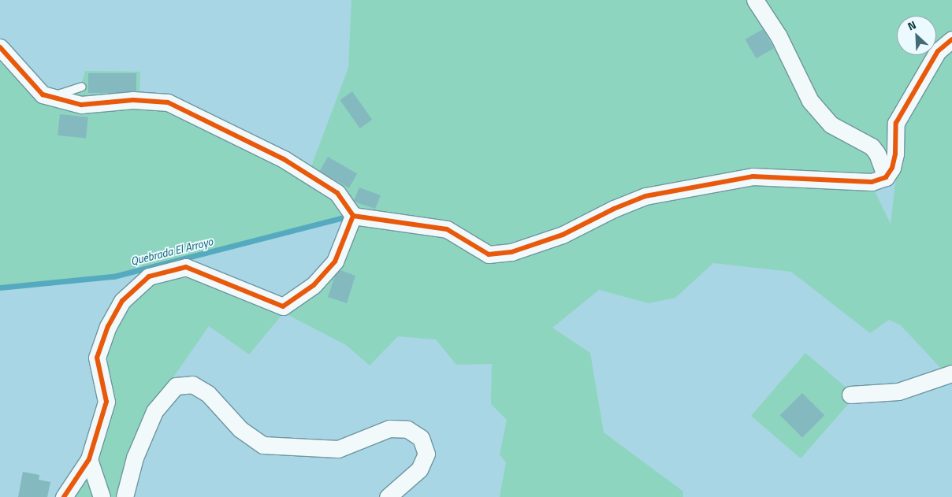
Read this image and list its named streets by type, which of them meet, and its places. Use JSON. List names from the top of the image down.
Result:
{
  "water": ["Quebrada El Arroyo"],
  "north": "top left"
}
